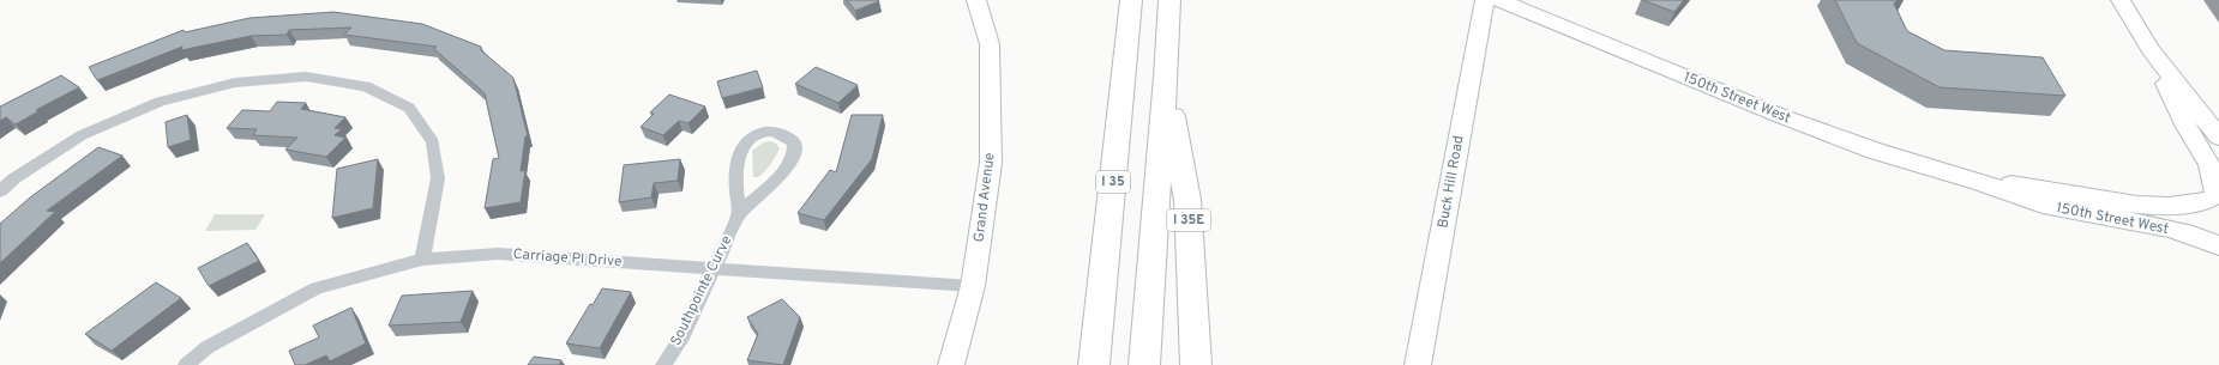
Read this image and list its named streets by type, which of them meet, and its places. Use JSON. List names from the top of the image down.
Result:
{
  "streets": {
    "highway": ["I 35", "I 35E"],
    "street": [
      "150th Street West",
      "Buck Hill Road",
      "Grand Avenue",
      "Carriage Pl Drive",
      "Southpointe Curve"
    ]
  },
  "crossings": [
    ["Grand Avenue", "Carriage Pl Drive"],
    ["Carriage Pl Drive", "Southpointe Curve"]
  ]
}
